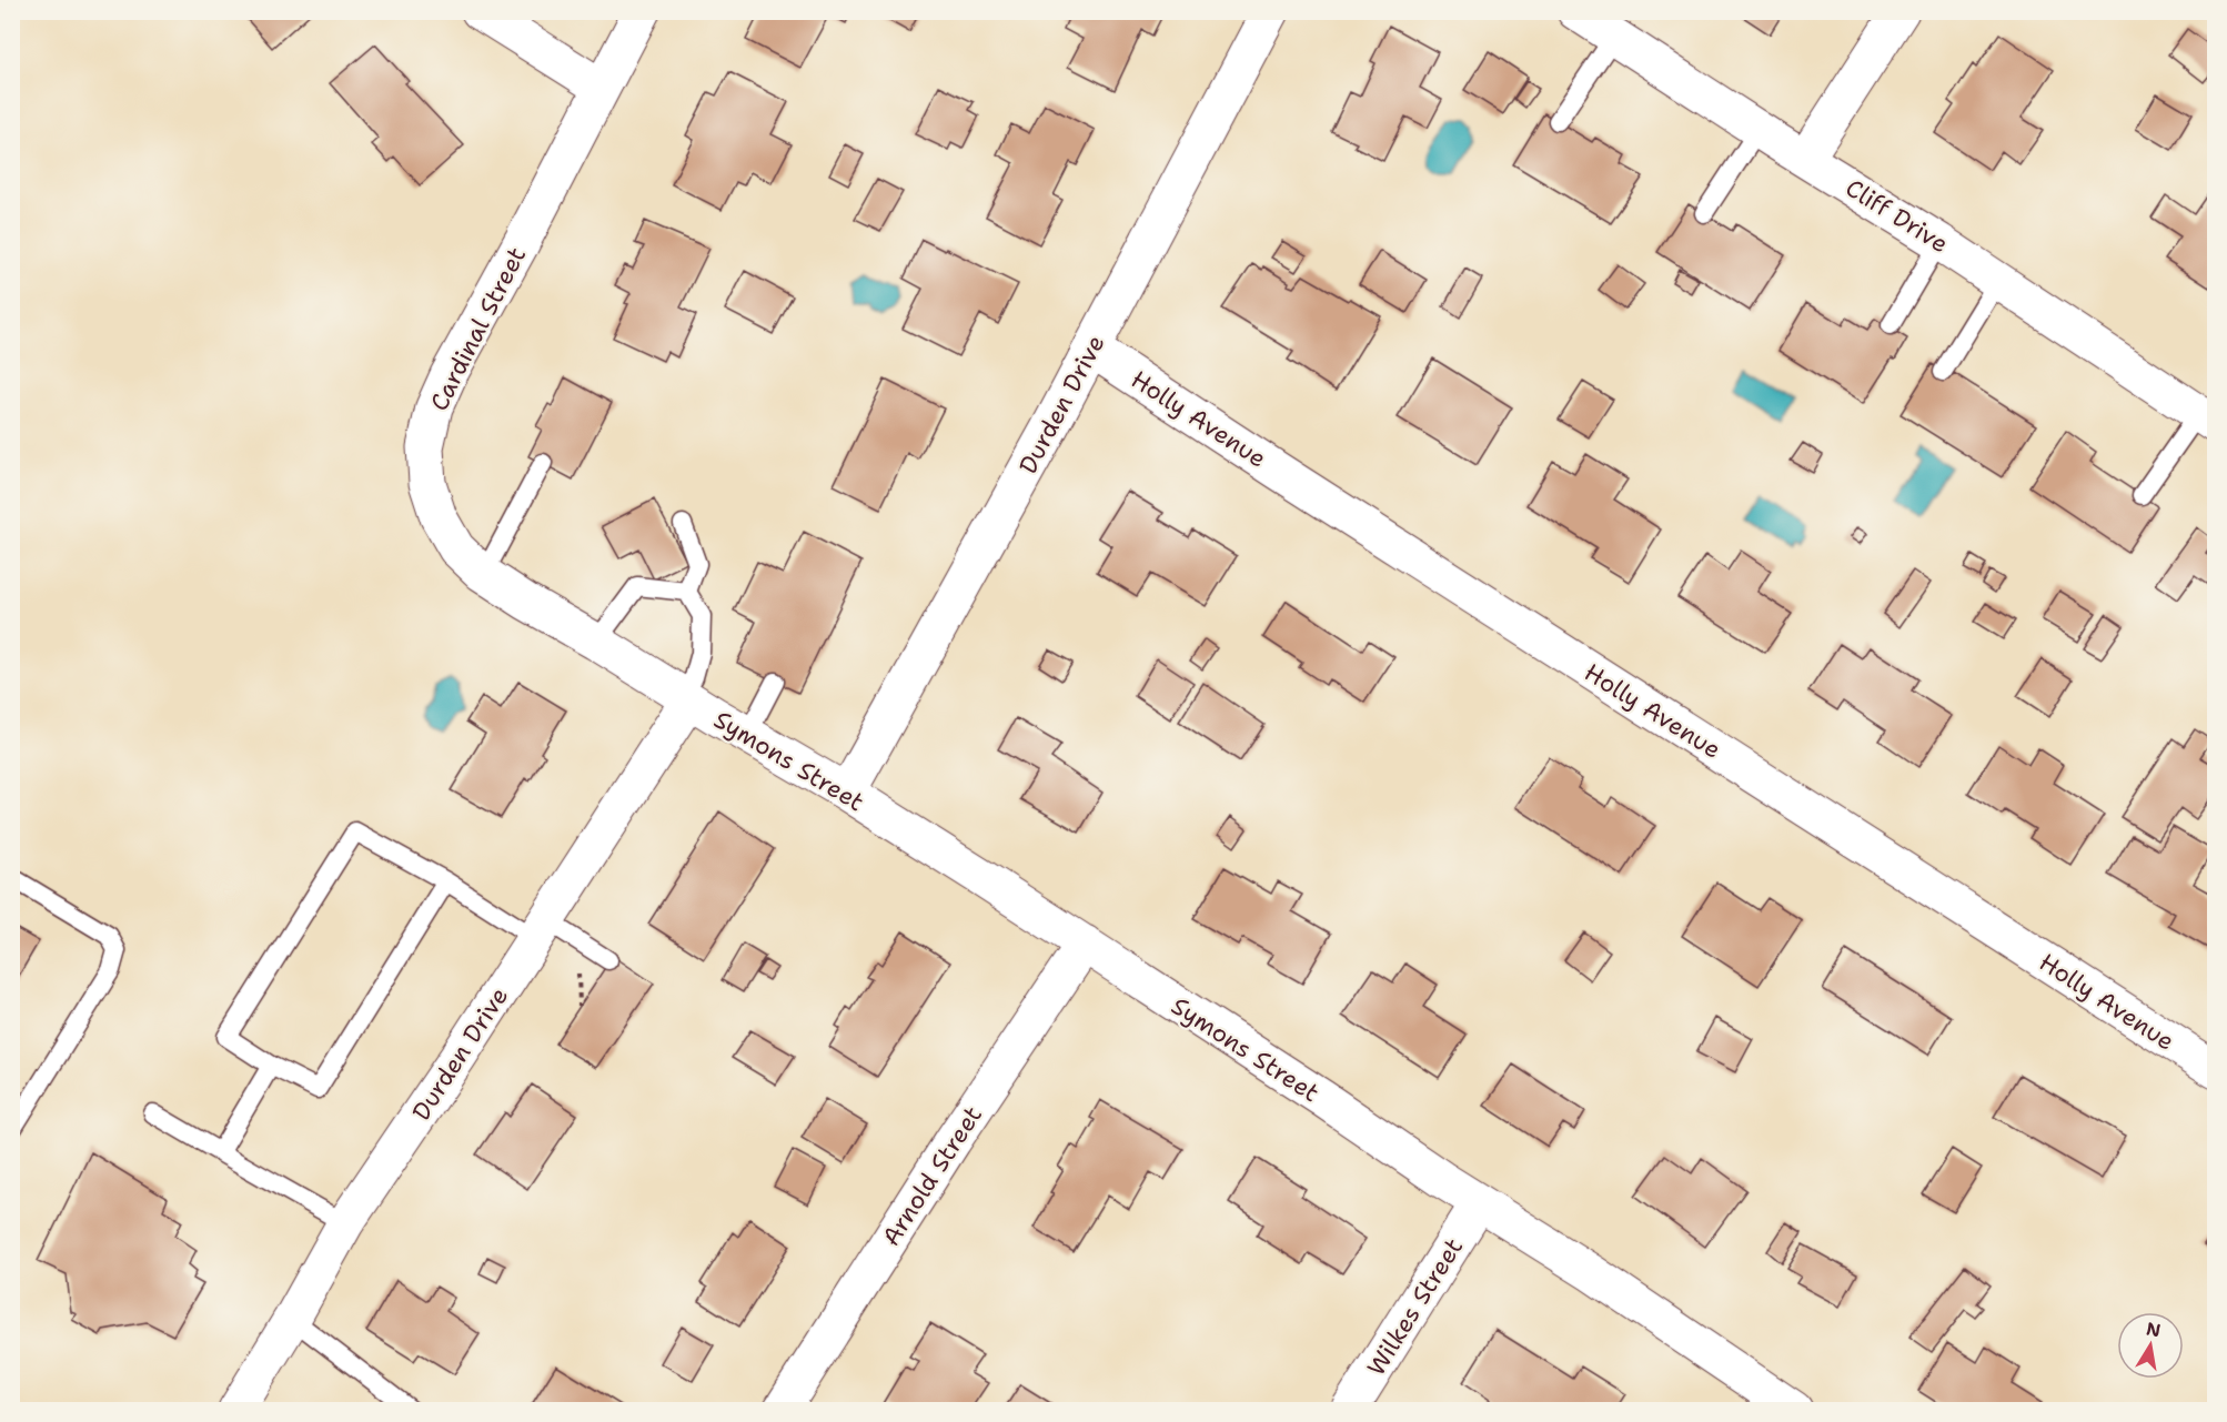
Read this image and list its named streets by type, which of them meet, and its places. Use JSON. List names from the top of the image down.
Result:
{
  "streets": {
    "street": [
      "Cliff Drive",
      "Cardinal Street",
      "Durden Drive",
      "Holly Avenue",
      "Symons Street",
      "Arnold Street",
      "Wilkes Street"
    ]
  },
  "crossings": [
    ["Cardinal Street", "Durden Drive"],
    ["Cardinal Street", "Symons Street"],
    ["Durden Drive", "Holly Avenue"],
    ["Durden Drive", "Symons Street"],
    ["Symons Street", "Arnold Street"],
    ["Symons Street", "Wilkes Street"]
  ],
  "north": "top"
}
